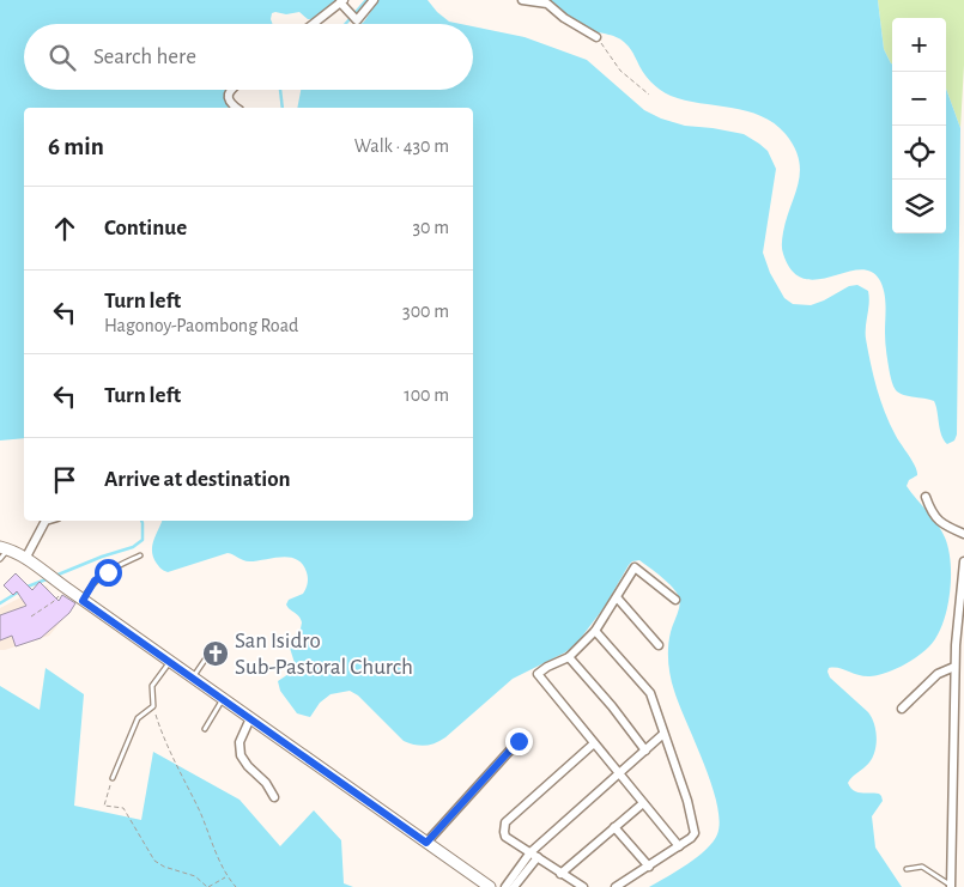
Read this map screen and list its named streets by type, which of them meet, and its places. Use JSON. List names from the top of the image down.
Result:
{
  "places": {
    "church": ["San Isidro Sub-Pastoral Church"]
  },
  "page": {
    "map_buttons": ["+", "−"],
    "search": "Search here",
    "heading": ["6 min", "Walk · 430 m"],
    "list": [
      ["Continue", "30 m"],
      ["Turn left", "Hagonoy-Paombong Road", "300 m"],
      ["Turn left", "100 m"],
      "Arrive at destination"
    ]
  }
}
